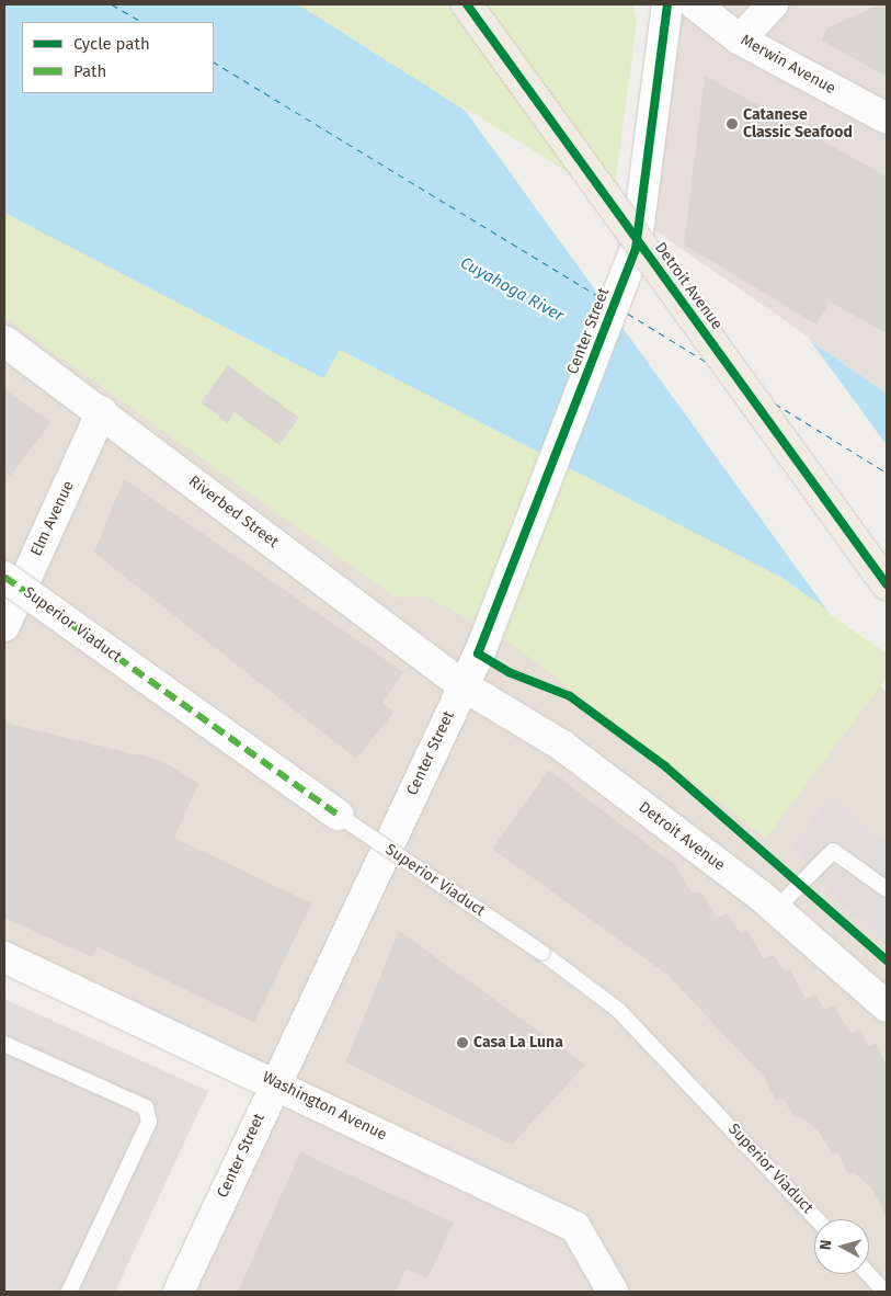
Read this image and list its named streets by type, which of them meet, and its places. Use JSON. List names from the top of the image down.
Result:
{
  "streets": {
    "main road": ["Detroit Avenue"],
    "street": [
      "Merwin Avenue",
      "Center Street",
      "Riverbed Street",
      "Elm Avenue",
      "Superior Viaduct",
      "Washington Avenue"
    ]
  },
  "crossings": [
    ["Detroit Avenue", "Center Street"],
    ["Detroit Avenue", "Riverbed Street"],
    ["Center Street", "Riverbed Street"],
    ["Center Street", "Washington Avenue"],
    ["Riverbed Street", "Elm Avenue"]
  ],
  "water": ["Cuyahoga River"],
  "places": ["Catanese Classic Seafood", "Casa La Luna"],
  "legend": ["Cycle path", "Path"],
  "north": "left"
}
